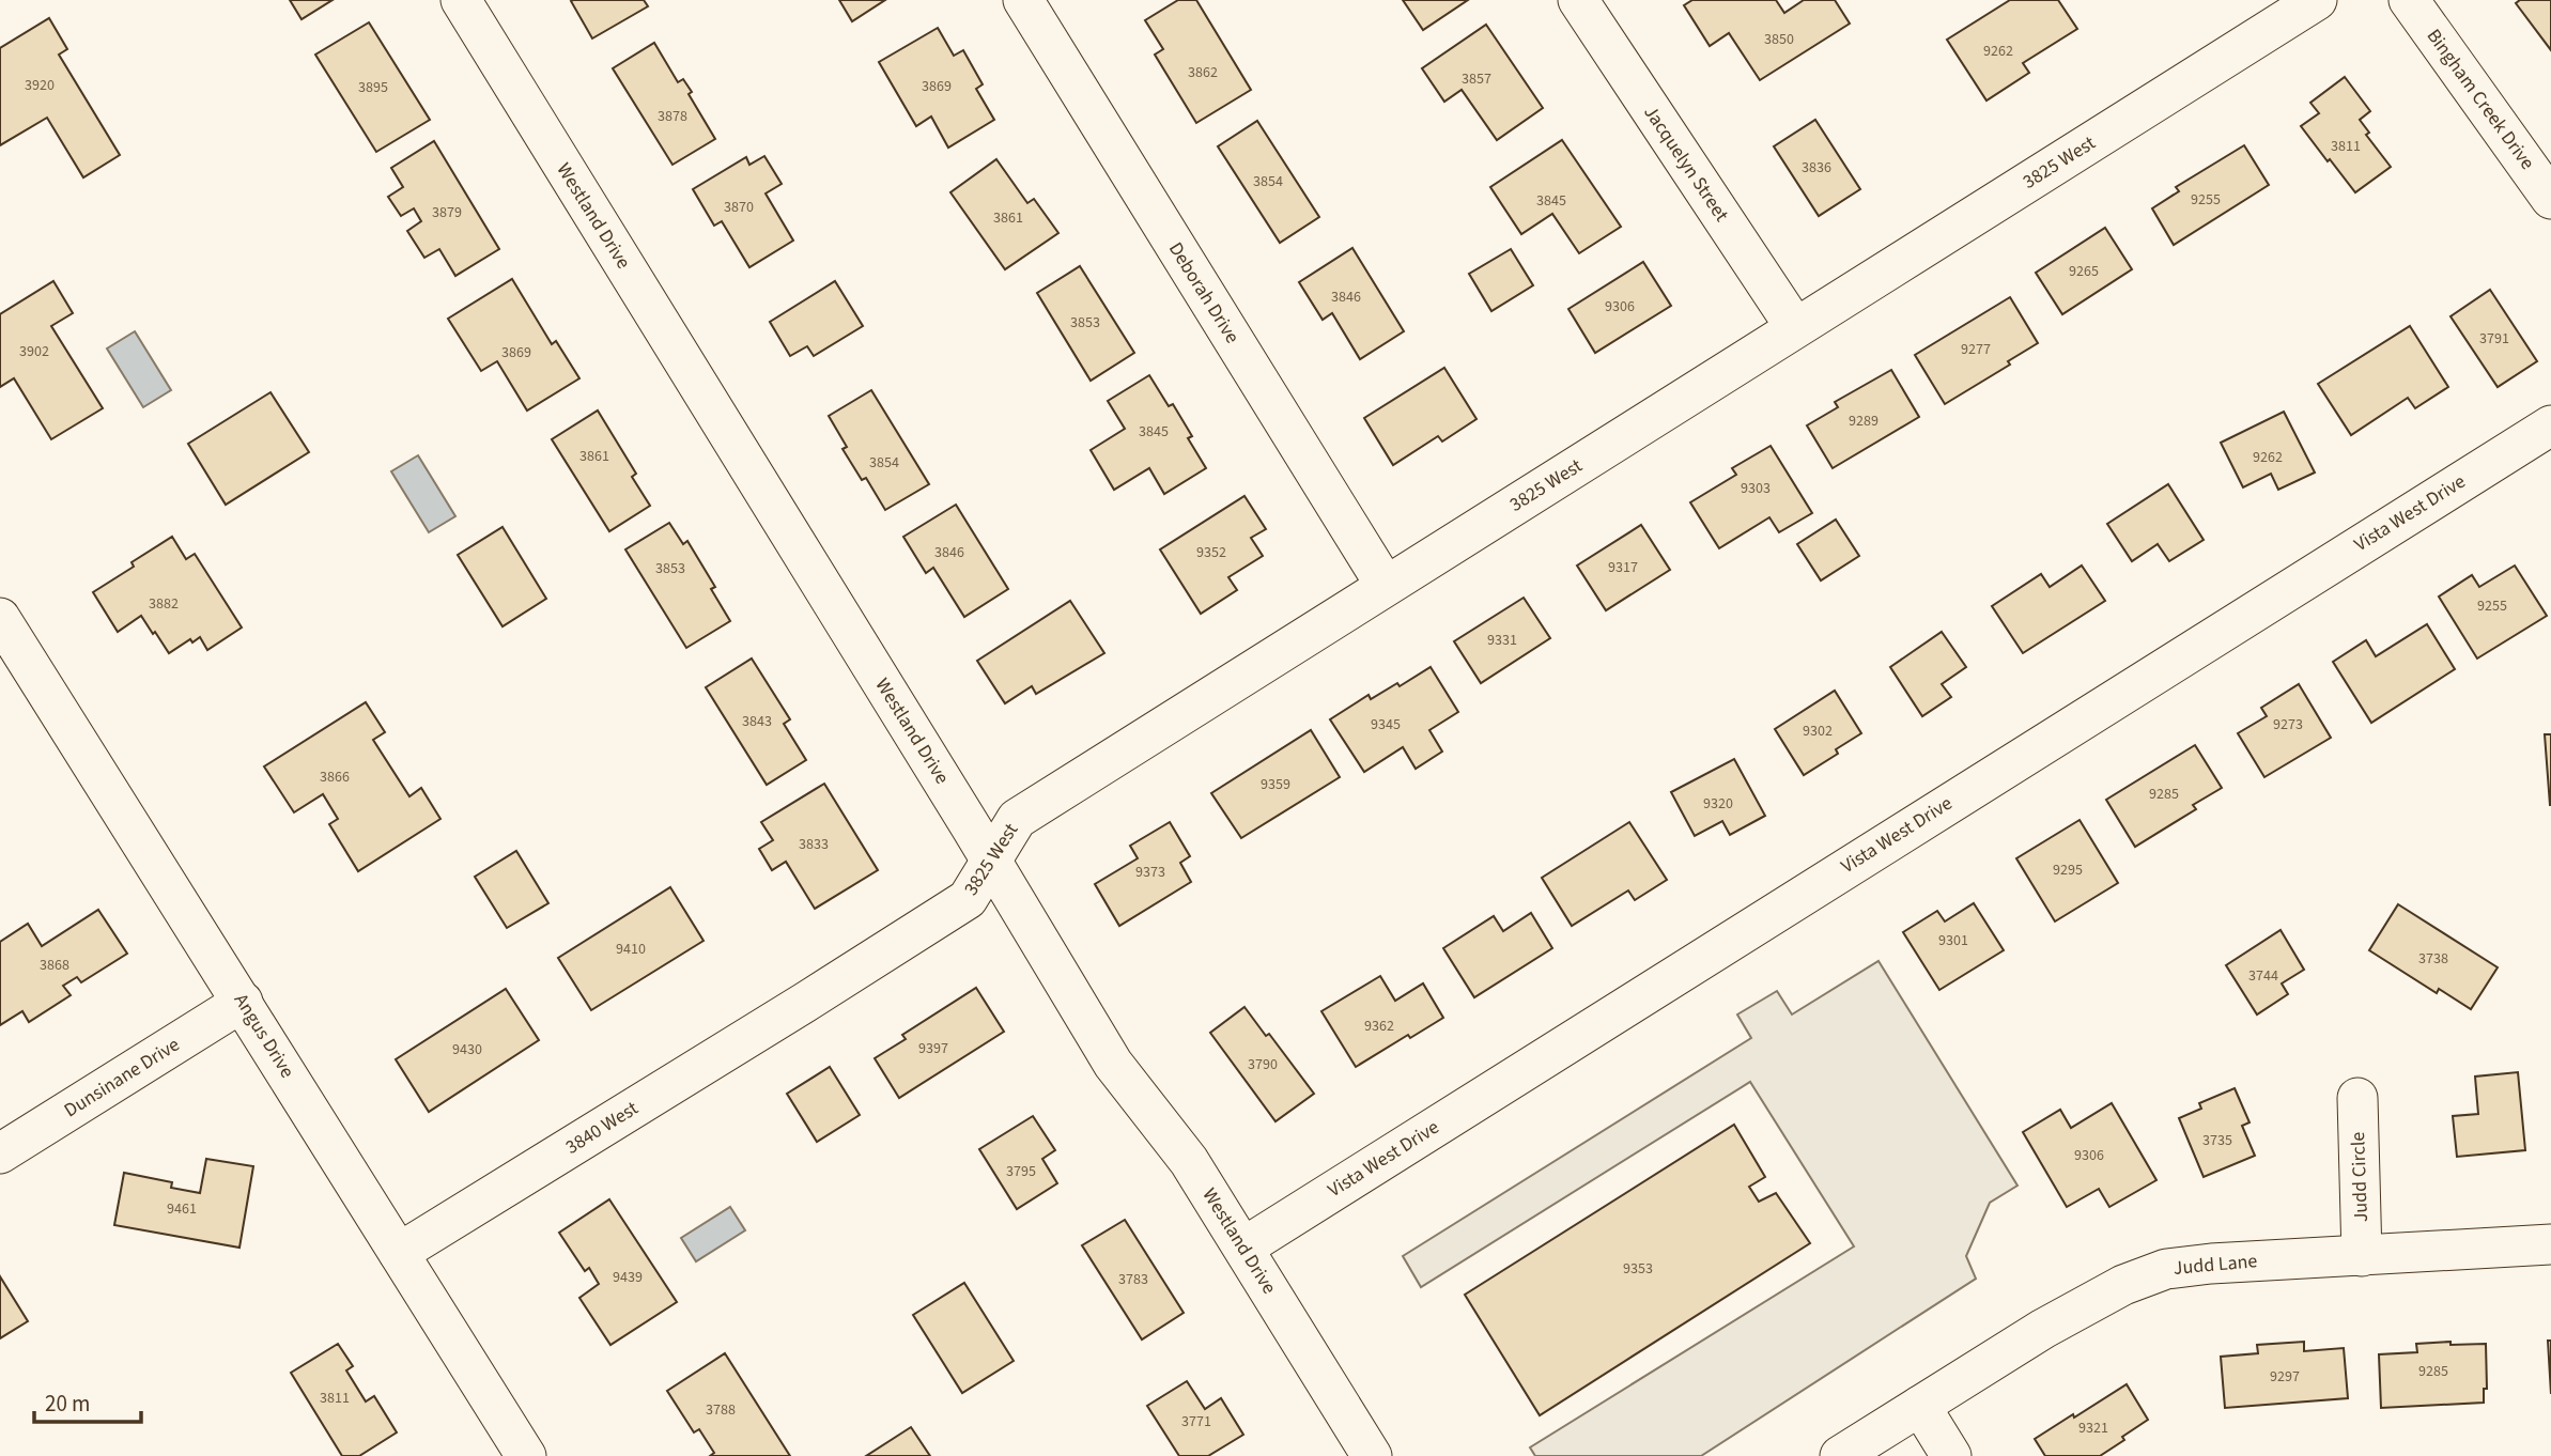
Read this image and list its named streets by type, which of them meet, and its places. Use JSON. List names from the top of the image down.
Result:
{
  "streets": {
    "street": [
      "Bingham Creek Drive",
      "3825 West",
      "Jacquelyn Street",
      "Westland Drive",
      "Deborah Drive",
      "Vista West Drive",
      "Angus Drive",
      "Dunsinane Drive",
      "3840 West",
      "Judd Circle",
      "Judd Lane"
    ]
  },
  "crossings": [
    ["3825 West", "Jacquelyn Street"],
    ["3825 West", "Westland Drive"],
    ["3825 West", "Deborah Drive"],
    ["3825 West", "3840 West"],
    ["Westland Drive", "Vista West Drive"],
    ["Angus Drive", "Dunsinane Drive"],
    ["Angus Drive", "3840 West"],
    ["Judd Circle", "Judd Lane"]
  ],
  "house_numbers": [
    "3850",
    "9262",
    "3862",
    "3857",
    "3920",
    "3869",
    "3895",
    "3878",
    "3811",
    "3836",
    "3854",
    "9255",
    "3845",
    "3870",
    "3879",
    "3861",
    "9265",
    "3846",
    "9306",
    "3853",
    "3791",
    "9277",
    "3902",
    "3869",
    "9289",
    "3845",
    "3861",
    "9262",
    "3854",
    "9303",
    "3846",
    "9352",
    "9317",
    "3853",
    "3882",
    "9255",
    "9331",
    "3843",
    "9345",
    "9273",
    "9302",
    "3866",
    "9359",
    "9285",
    "9320",
    "3833",
    "9295",
    "9373",
    "9301",
    "9410",
    "3738",
    "3868",
    "3744",
    "9362",
    "9397",
    "9430",
    "3790",
    "3735",
    "9306",
    "3795",
    "9461",
    "9353",
    "9439",
    "3783",
    "9285",
    "9297",
    "3811",
    "3788",
    "3771",
    "9321"
  ],
  "scale_bar": "20 m"
}
